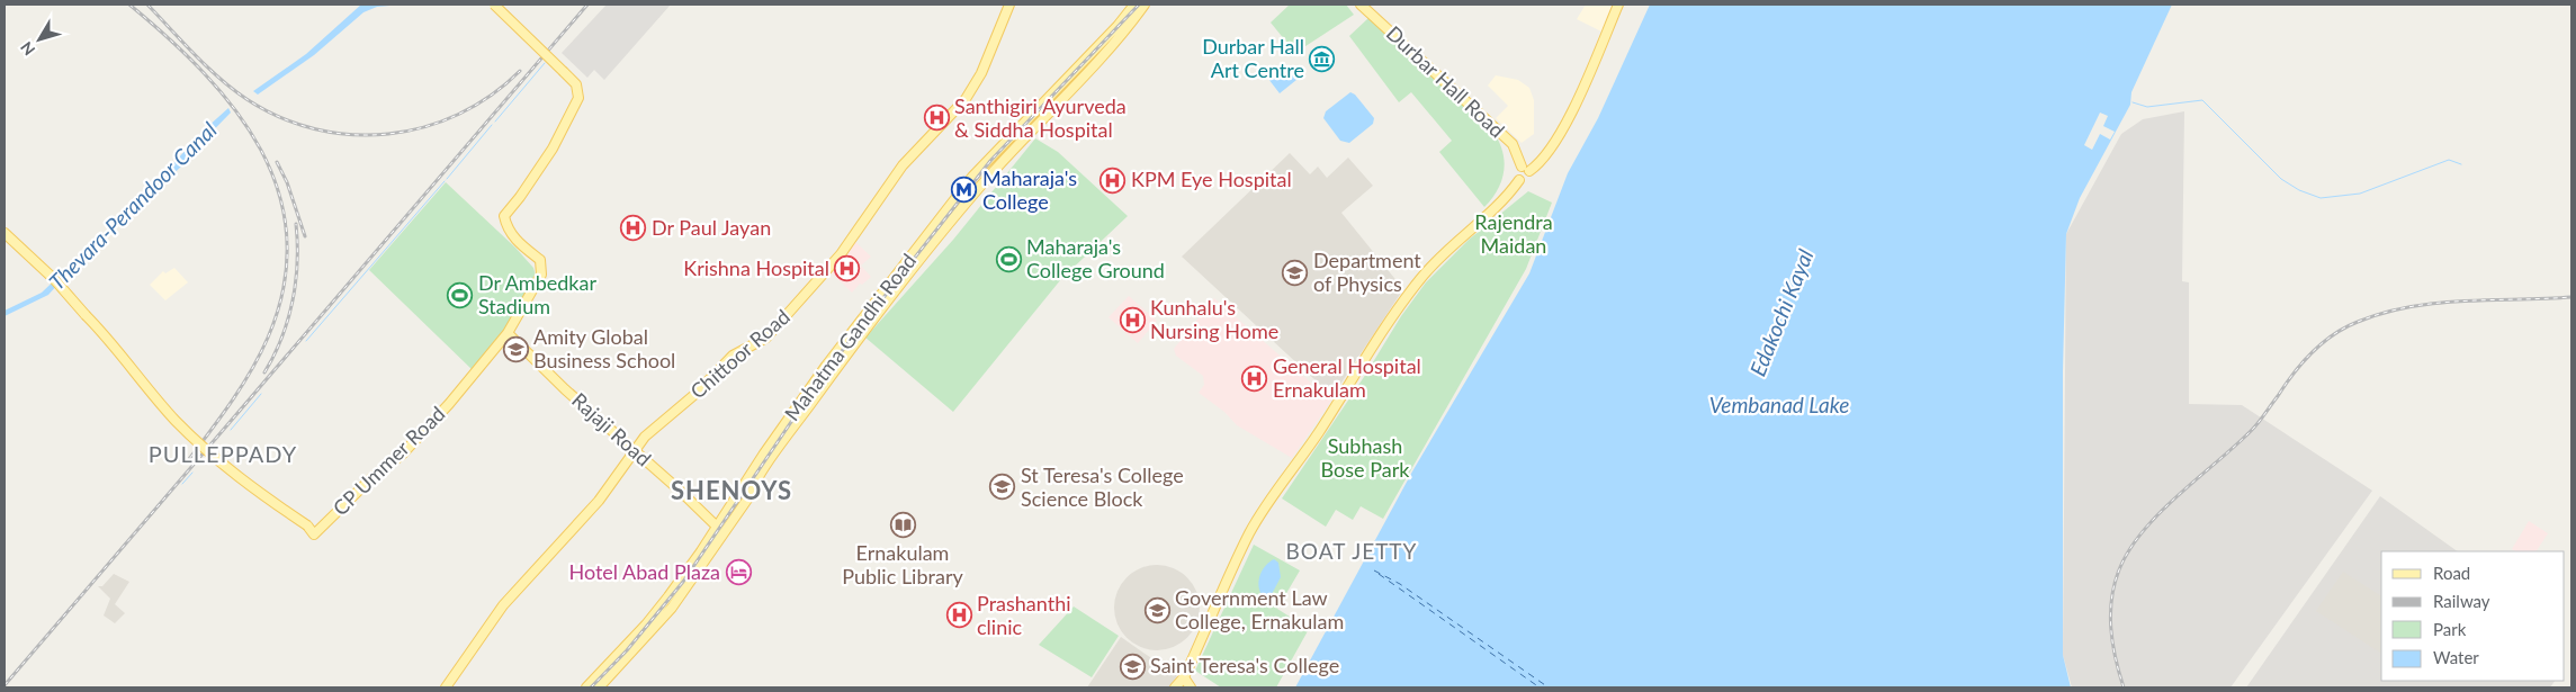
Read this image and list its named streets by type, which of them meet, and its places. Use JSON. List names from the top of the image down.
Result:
{
  "streets": {
    "main road": [
      "Durbar Hall Road",
      "Mahatma Gandhi Road",
      "Chittoor Road",
      "Rajaji Road",
      "CP Ummer Road"
    ]
  },
  "crossings": [
    ["Mahatma Gandhi Road", "Rajaji Road"],
    ["Chittoor Road", "Rajaji Road"],
    ["Rajaji Road", "CP Ummer Road"]
  ],
  "districts": ["PULLEPPADY", "SHENOYS", "BOAT JETTY"],
  "water": ["Thevara-Perandoor Canal", "Edakochi Kayal", "Vembanad Lake"],
  "parks": ["Rajendra Maidan", "Subhash Bose Park"],
  "places": {
    "museum": ["Durbar Hall Art Centre"],
    "hospital": [
      "Santhigiri Ayurveda & Siddha Hospital",
      "KPM Eye Hospital",
      "Dr Paul Jayan",
      "Krishna Hospital",
      "Kunhalu's Nursing Home",
      "General Hospital Ernakulam",
      "Prashanthi clinic"
    ],
    "metro station": ["Maharaja's College"],
    "sports": ["Maharaja's College Ground", "Dr Ambedkar Stadium"],
    "school or university": [
      "Department of Physics",
      "Amity Global Business School",
      "St Teresa's College Science Block",
      "Government Law College, Ernakulam",
      "Saint Teresa's College"
    ],
    "library": ["Ernakulam Public Library"],
    "hotel": ["Hotel Abad Plaza"]
  },
  "legend": [
    "Road",
    "Railway",
    "Park",
    "Water"
  ],
  "north": "bottom left"
}
